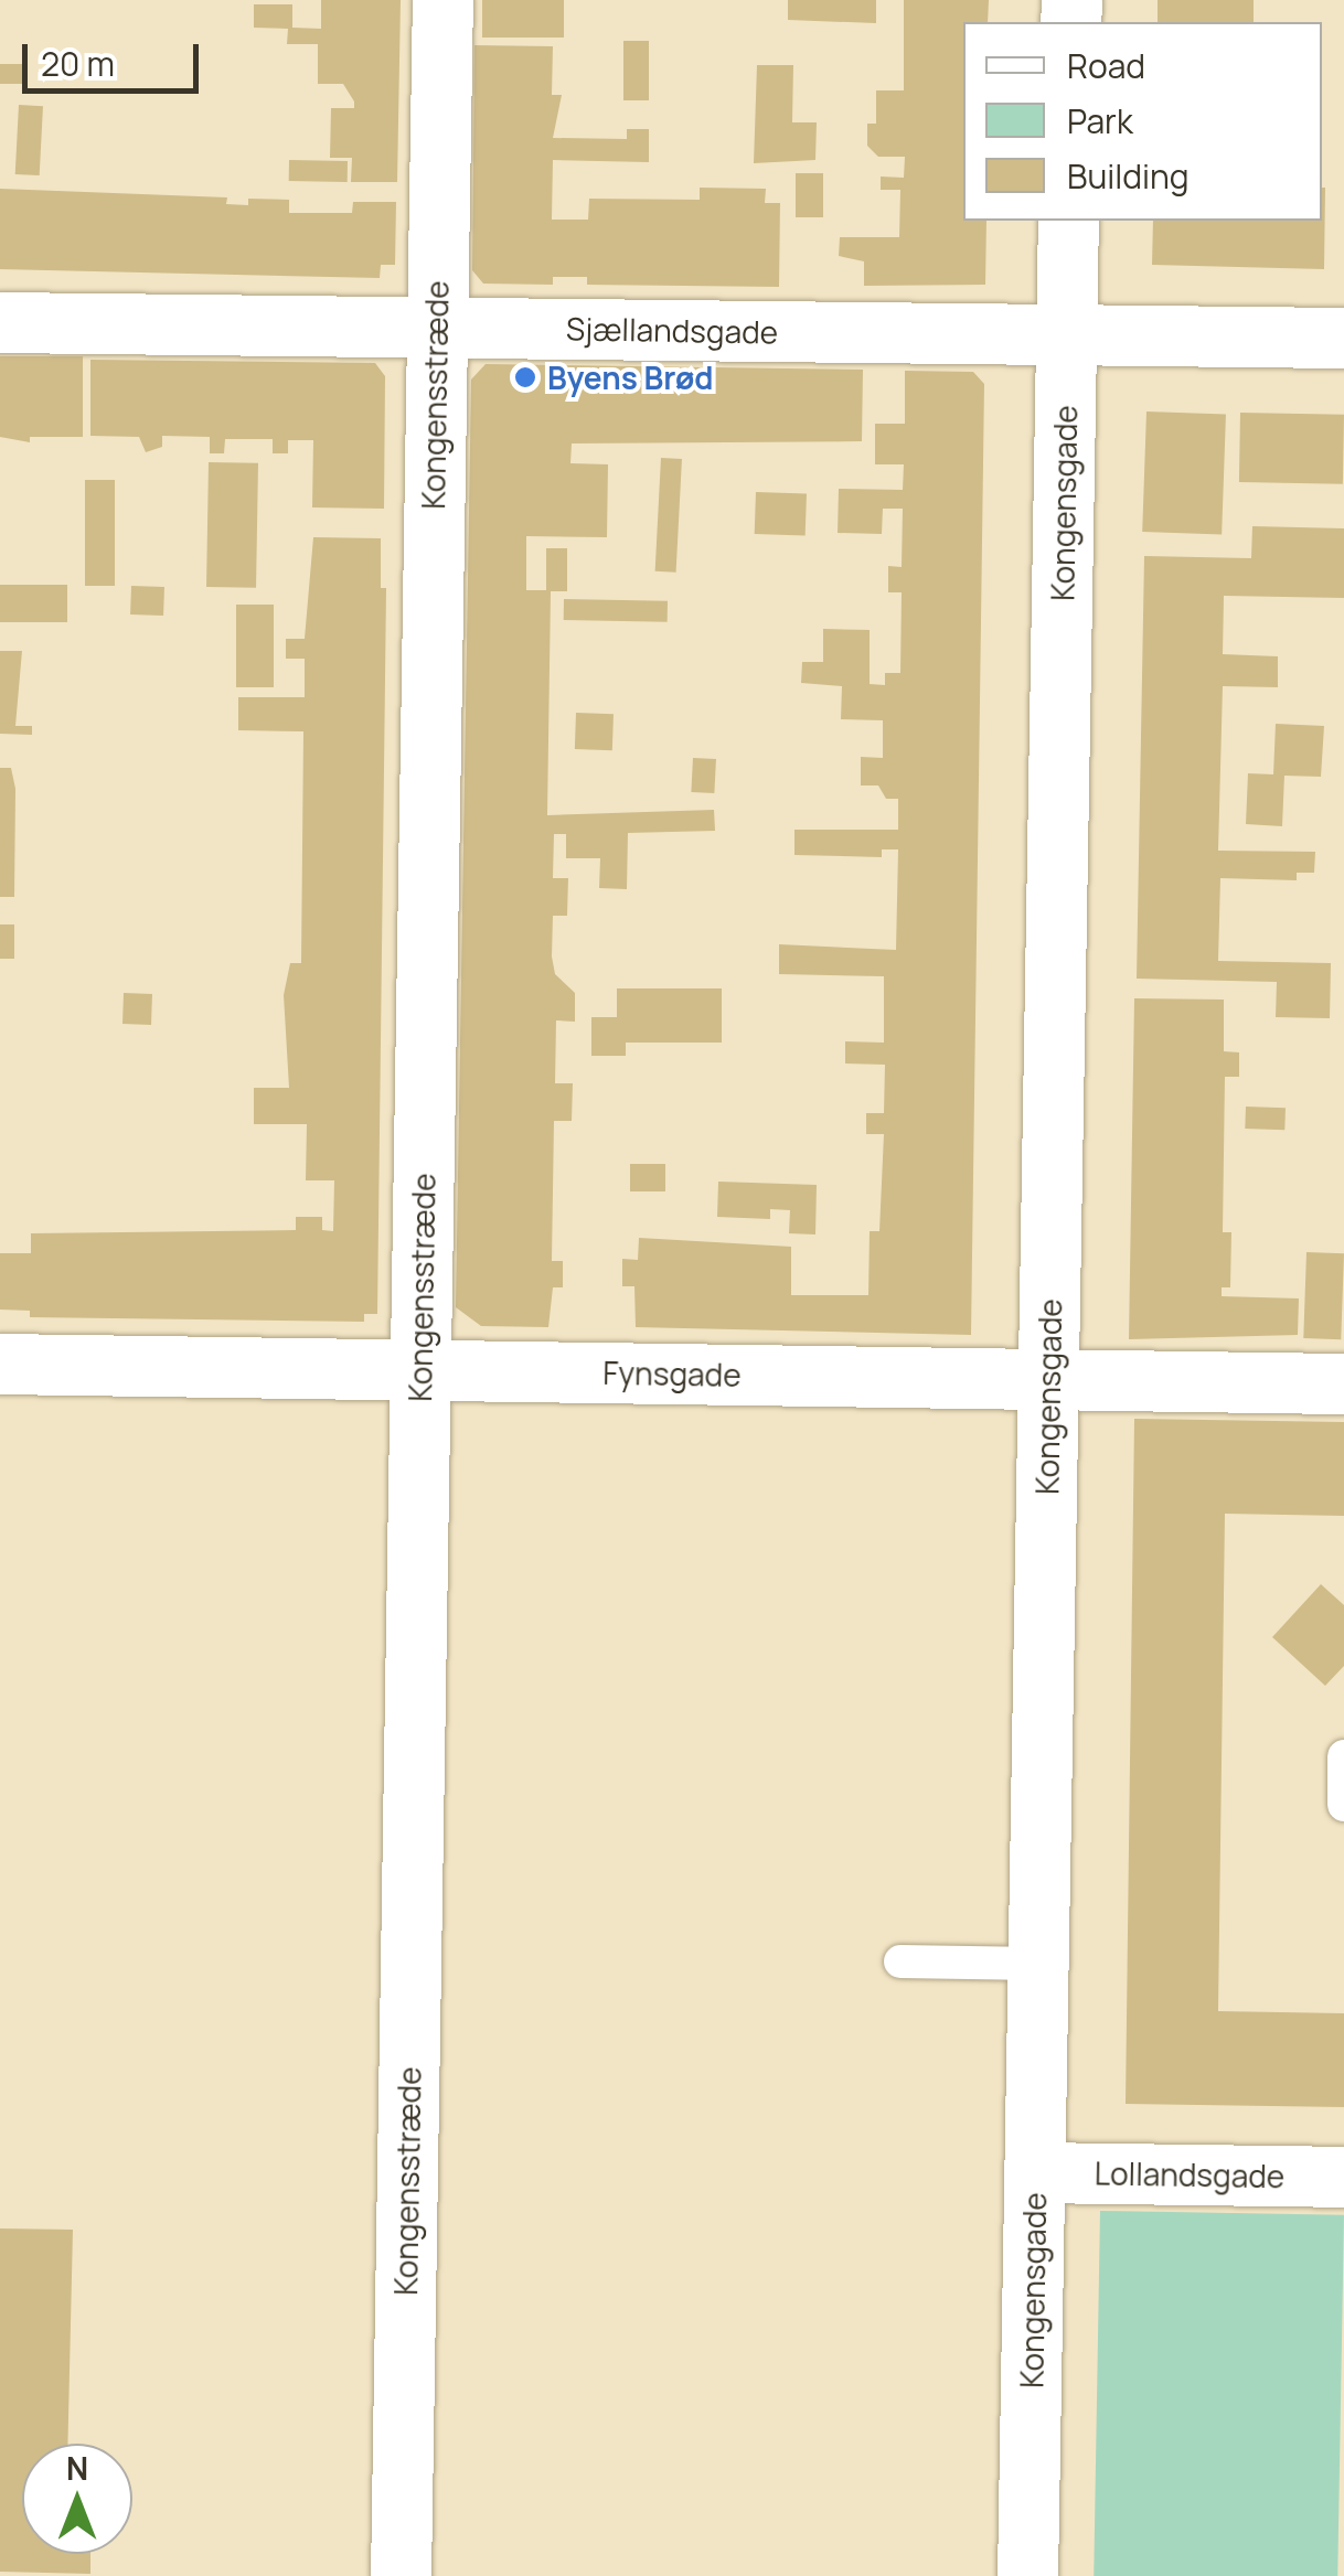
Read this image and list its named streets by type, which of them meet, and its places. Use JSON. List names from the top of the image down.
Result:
{
  "streets": {
    "street": [
      "Sjællandsgade",
      "Kongensstræde",
      "Kongensgade",
      "Fynsgade",
      "Lollandsgade"
    ]
  },
  "crossings": [
    ["Sjællandsgade", "Kongensstræde"],
    ["Sjællandsgade", "Kongensgade"],
    ["Kongensstræde", "Fynsgade"],
    ["Kongensgade", "Fynsgade"],
    ["Kongensgade", "Lollandsgade"]
  ],
  "places": ["Byens Brød"],
  "legend": ["Road", "Park", "Building"],
  "scale_bar": "20 m",
  "north": "top"
}
